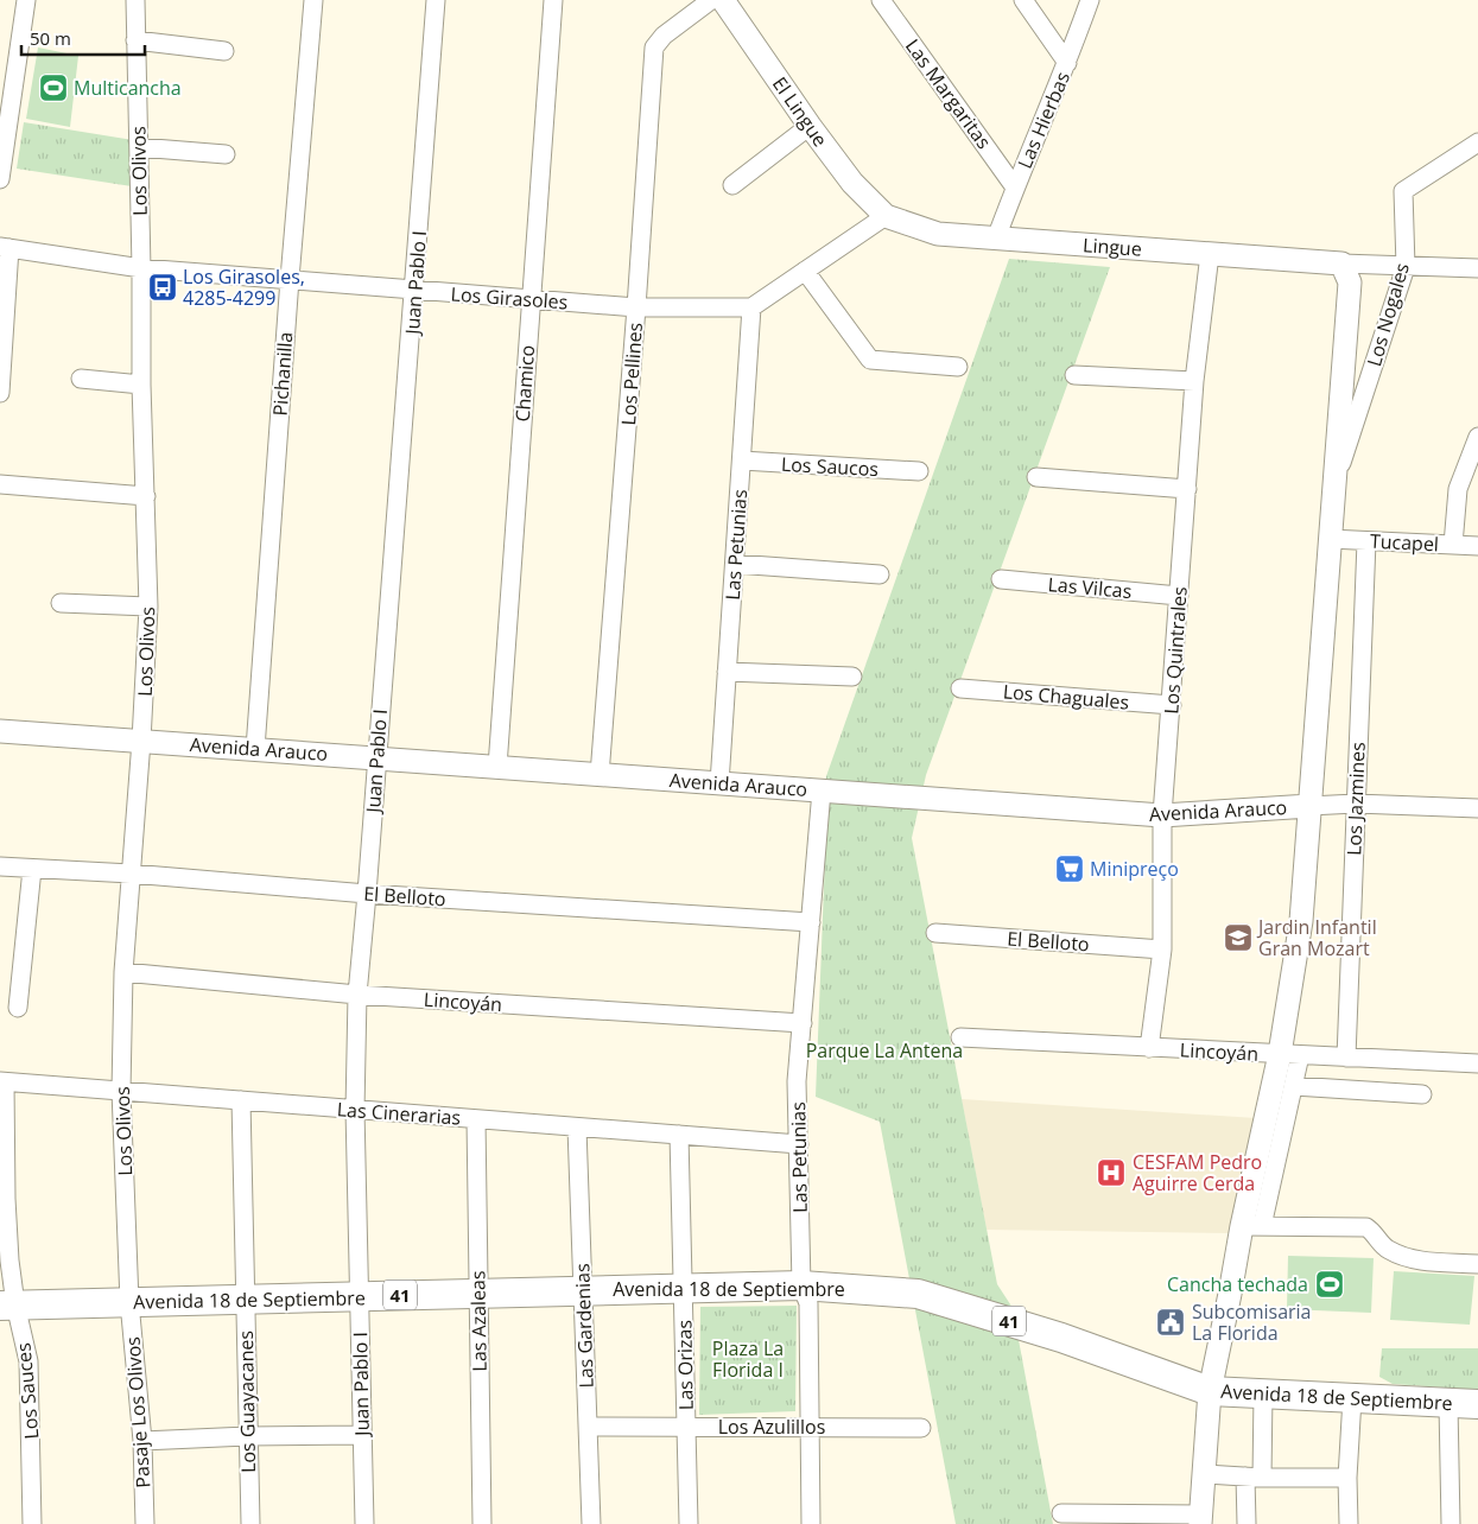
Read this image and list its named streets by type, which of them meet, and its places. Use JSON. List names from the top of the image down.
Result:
{
  "streets": {
    "main road": ["Avenida 18 de Septiembre", "41"],
    "street": [
      "Las Margaritas",
      "El Lingue",
      "Las Hierbas",
      "Los Olivos",
      "Lingue",
      "Juan Pablo I",
      "Los Girasoles",
      "Los Nogales",
      "Pichanilla",
      "Los Pellines",
      "Chamico",
      "Los Saucos",
      "Tucapel",
      "Las Petunias",
      "Las Vilcas",
      "Los Quintrales",
      "Los Chaguales",
      "Avenida Arauco",
      "Los Jazmines",
      "El Belloto",
      "Lincoyán",
      "Las Cinerarias",
      "Las Azaleas",
      "Las Gardenias",
      "Las Orizas",
      "Los Sauces",
      "Los Guayacanes",
      "Pasaje Los Olivos",
      "Los Azulillos"
    ]
  },
  "crossings": [
    ["Las Margaritas", "Las Hierbas"],
    ["El Lingue", "Lingue"],
    ["Las Hierbas", "Lingue"],
    ["Los Olivos", "Los Girasoles"],
    ["Los Olivos", "Avenida Arauco"],
    ["Los Olivos", "El Belloto"],
    ["Los Olivos", "Lincoyán"],
    ["Los Olivos", "Las Cinerarias"],
    ["Los Olivos", "Avenida 18 de Septiembre"],
    ["Los Olivos", "Pasaje Los Olivos"],
    ["Lingue", "Los Nogales"],
    ["Lingue", "Los Quintrales"],
    ["Juan Pablo I", "Los Girasoles"],
    ["Juan Pablo I", "Avenida Arauco"],
    ["Juan Pablo I", "El Belloto"],
    ["Juan Pablo I", "Lincoyán"],
    ["Juan Pablo I", "Las Cinerarias"],
    ["Juan Pablo I", "Avenida 18 de Septiembre"],
    ["Los Girasoles", "Pichanilla"],
    ["Los Girasoles", "Los Pellines"],
    ["Los Girasoles", "Chamico"],
    ["Los Girasoles", "Las Petunias"],
    ["Los Nogales", "Tucapel"],
    ["Los Nogales", "Avenida Arauco"],
    ["Los Nogales", "Lincoyán"],
    ["Los Nogales", "Avenida 18 de Septiembre"],
    ["Pichanilla", "Avenida Arauco"],
    ["Los Pellines", "Avenida Arauco"],
    ["Chamico", "Avenida Arauco"],
    ["Los Saucos", "Las Petunias"],
    ["Tucapel", "Los Jazmines"],
    ["Las Petunias", "Avenida Arauco"],
    ["Las Petunias", "El Belloto"],
    ["Las Petunias", "Lincoyán"],
    ["Las Petunias", "Las Cinerarias"],
    ["Las Petunias", "Avenida 18 de Septiembre"],
    ["Las Petunias", "Los Azulillos"],
    ["Las Vilcas", "Los Quintrales"],
    ["Los Quintrales", "Los Chaguales"],
    ["Los Quintrales", "Avenida Arauco"],
    ["Los Quintrales", "El Belloto"],
    ["Los Quintrales", "Lincoyán"],
    ["Avenida Arauco", "Los Jazmines"],
    ["Los Jazmines", "Lincoyán"],
    ["Las Cinerarias", "Las Azaleas"],
    ["Las Cinerarias", "Las Gardenias"],
    ["Las Cinerarias", "Las Orizas"],
    ["Las Cinerarias", "Los Sauces"],
    ["Las Cinerarias", "Los Guayacanes"],
    ["Avenida 18 de Septiembre", "Las Azaleas"],
    ["Avenida 18 de Septiembre", "Las Gardenias"],
    ["Avenida 18 de Septiembre", "Las Orizas"],
    ["Avenida 18 de Septiembre", "Los Sauces"],
    ["Avenida 18 de Septiembre", "Los Guayacanes"],
    ["Avenida 18 de Septiembre", "Pasaje Los Olivos"],
    ["Las Gardenias", "Los Azulillos"],
    ["Las Orizas", "Los Azulillos"]
  ],
  "parks": ["Parque La Antena", "Plaza La Florida I"],
  "places": {
    "sports": ["Multicancha", "Cancha techada"],
    "bus stop": ["Los Girasoles, 4285-4299"],
    "supermarket": ["Minipreço"],
    "school or university": ["Jardin Infantil Gran Mozart"],
    "hospital": ["CESFAM Pedro Aguirre Cerda"],
    "public building": ["Subcomisaria La Florida"]
  },
  "scale_bar": "50 m"
}
